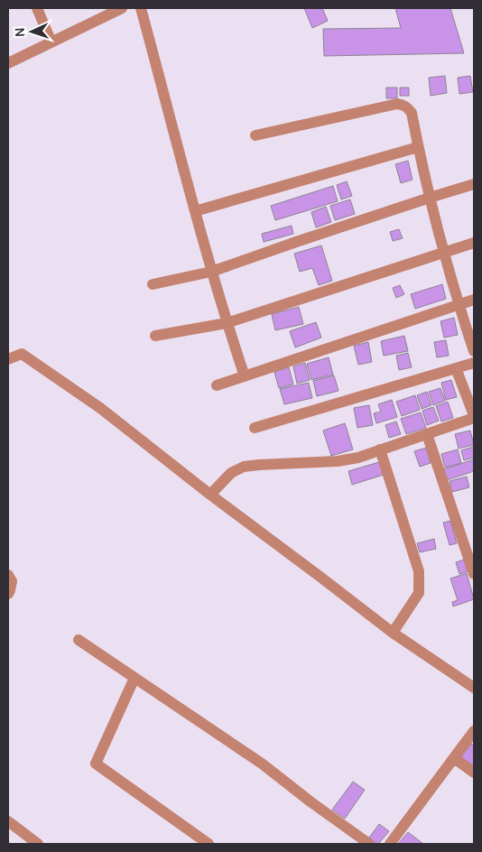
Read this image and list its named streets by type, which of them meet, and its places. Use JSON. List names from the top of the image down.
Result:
{
  "north": "left"
}
